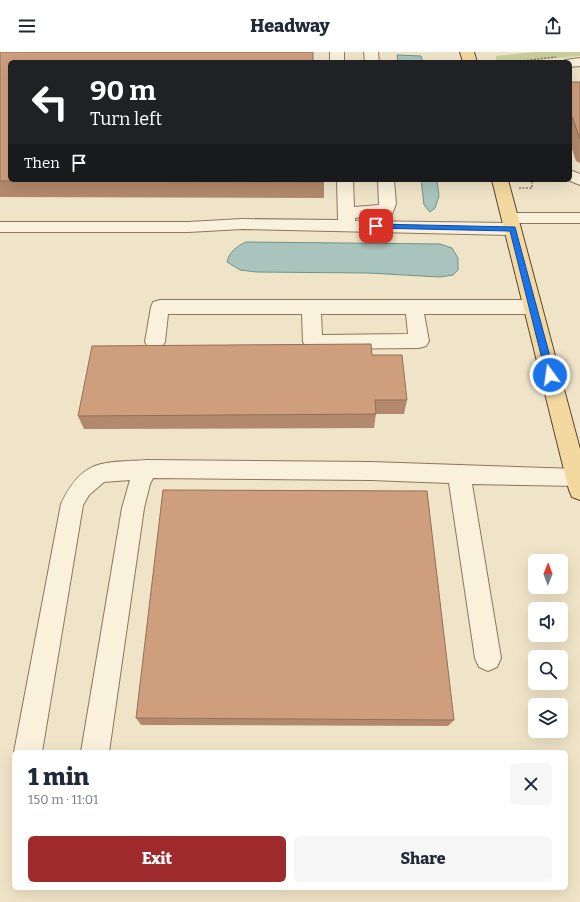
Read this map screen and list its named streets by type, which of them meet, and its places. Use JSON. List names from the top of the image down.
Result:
{
  "north": "top",
  "page": {
    "header": "Headway",
    "turn": ["90 m", "Turn left"],
    "then": "Then",
    "heading": ["1 min", "150 m · 11:01"],
    "buttons": ["Exit", "Share"]
  }
}
